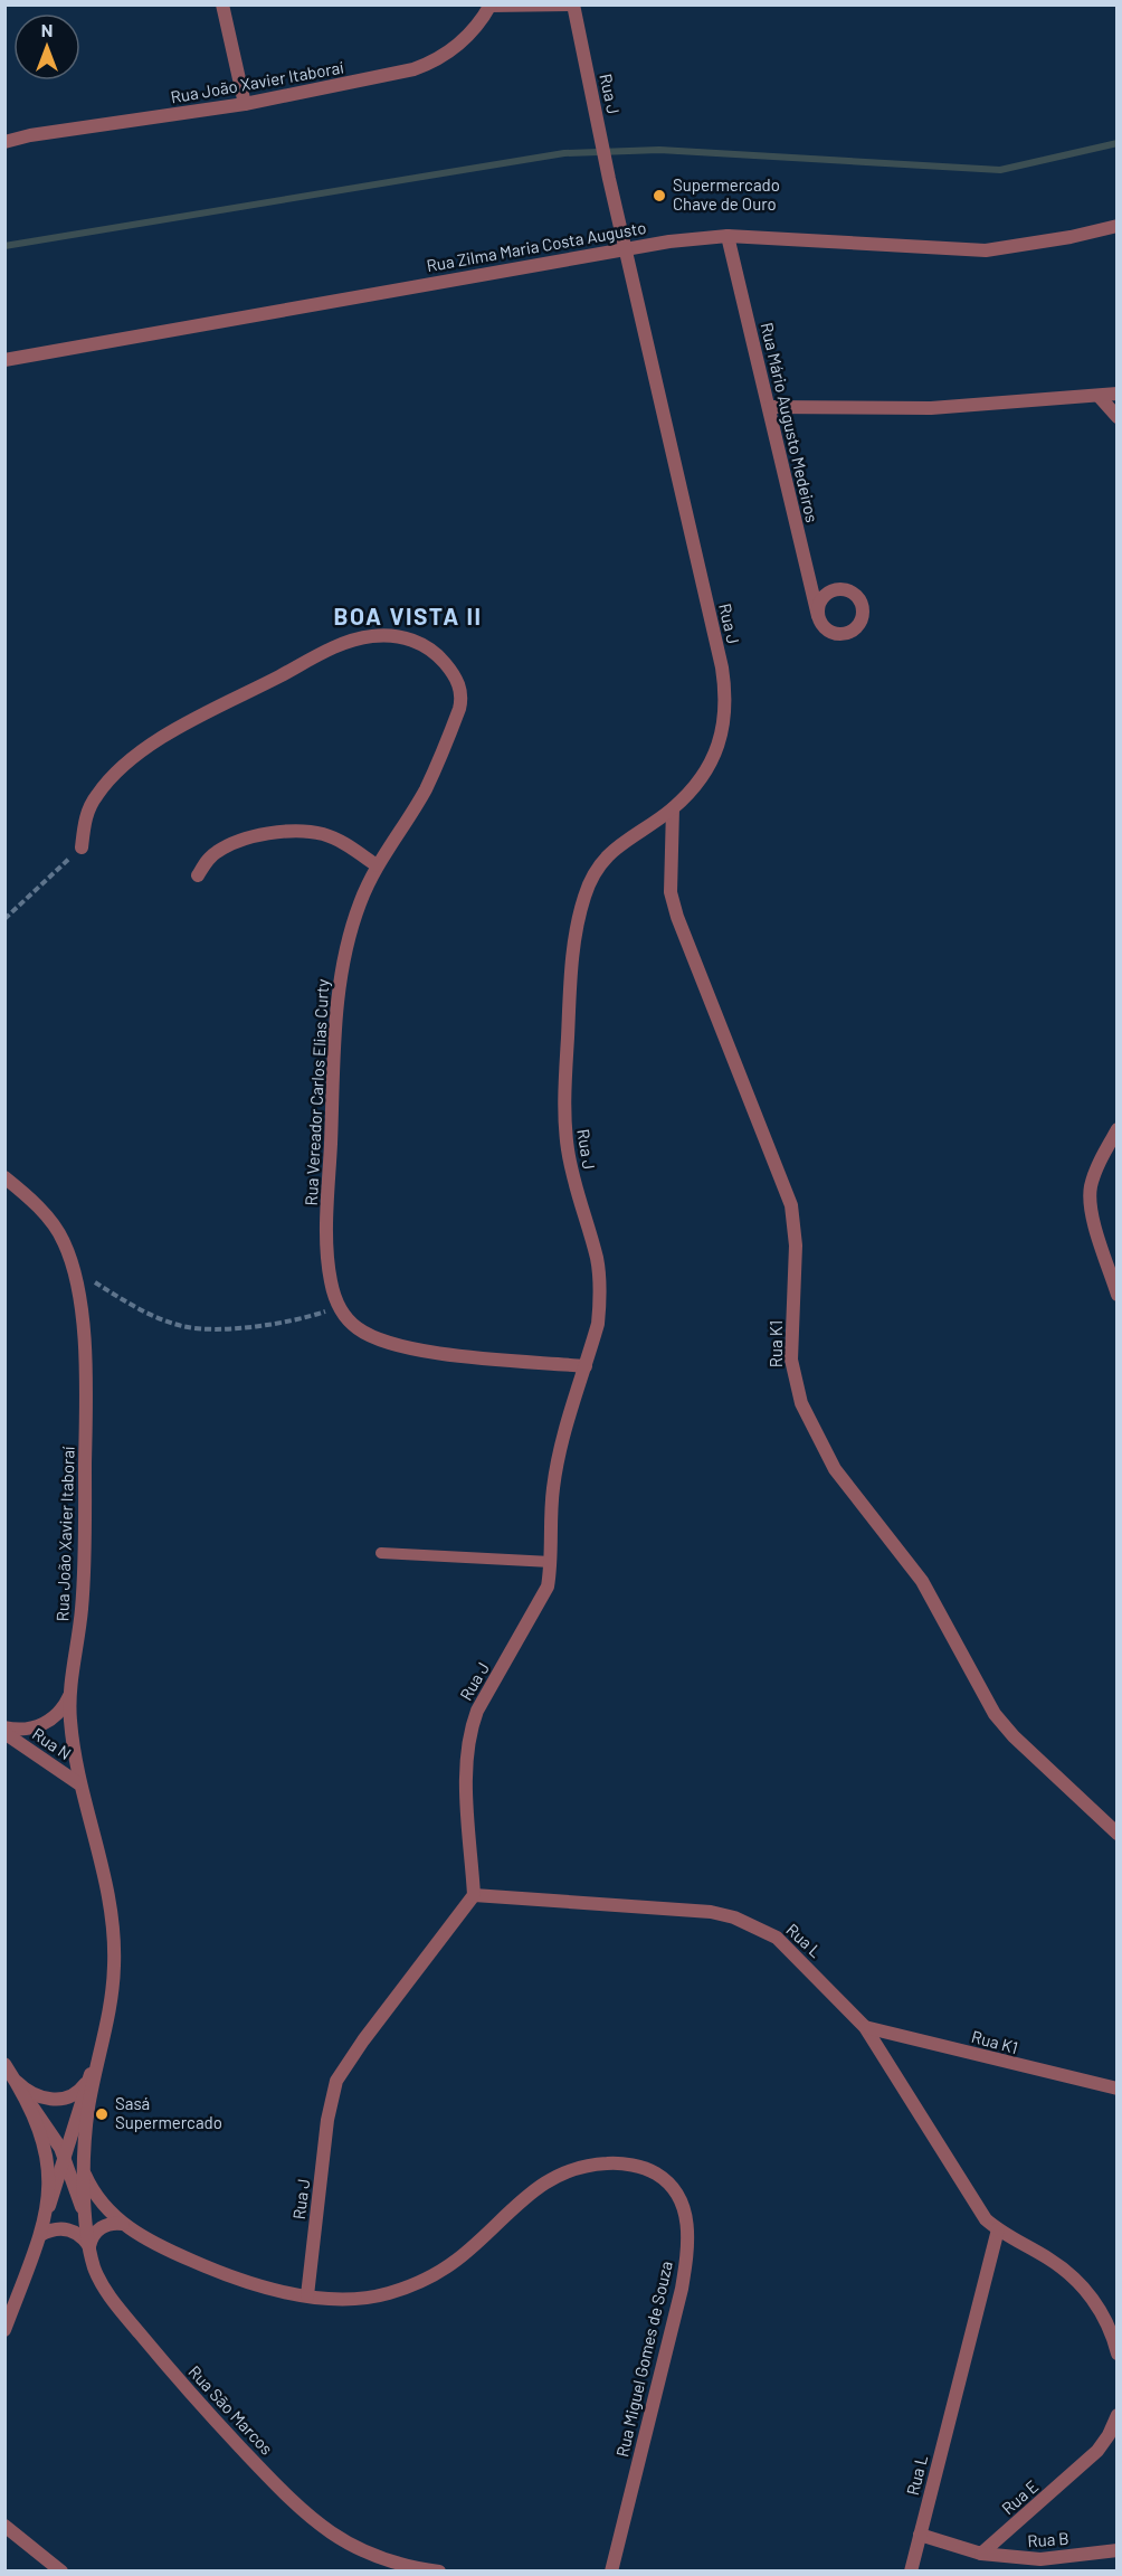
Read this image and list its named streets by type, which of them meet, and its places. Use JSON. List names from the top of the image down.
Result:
{
  "streets": {
    "street": [
      "Rua João Xavier Itaboraí",
      "Rua J",
      "Rua Zilma Maria Costa Augusto",
      "Rua Mário Augusto Medeiros",
      "Rua Vereador Carlos Elias Curty",
      "Rua K1",
      "Rua N",
      "Rua L",
      "Rua Miguel Gomes de Souza",
      "Rua São Marcos",
      "Rua E",
      "Rua B"
    ]
  },
  "crossings": [
    ["Rua João Xavier Itaboraí", "Rua N"],
    ["Rua João Xavier Itaboraí", "Rua Miguel Gomes de Souza"],
    ["Rua João Xavier Itaboraí", "Rua São Marcos"],
    ["Rua J", "Rua Zilma Maria Costa Augusto"],
    ["Rua J", "Rua Vereador Carlos Elias Curty"],
    ["Rua J", "Rua K1"],
    ["Rua J", "Rua L"],
    ["Rua J", "Rua Miguel Gomes de Souza"],
    ["Rua Zilma Maria Costa Augusto", "Rua Mário Augusto Medeiros"],
    ["Rua K1", "Rua L"],
    ["Rua E", "Rua B"]
  ],
  "districts": ["BOA VISTA II"],
  "places": ["Supermercado Chave de Ouro", "Sasá Supermercado"],
  "north": "top"
}
